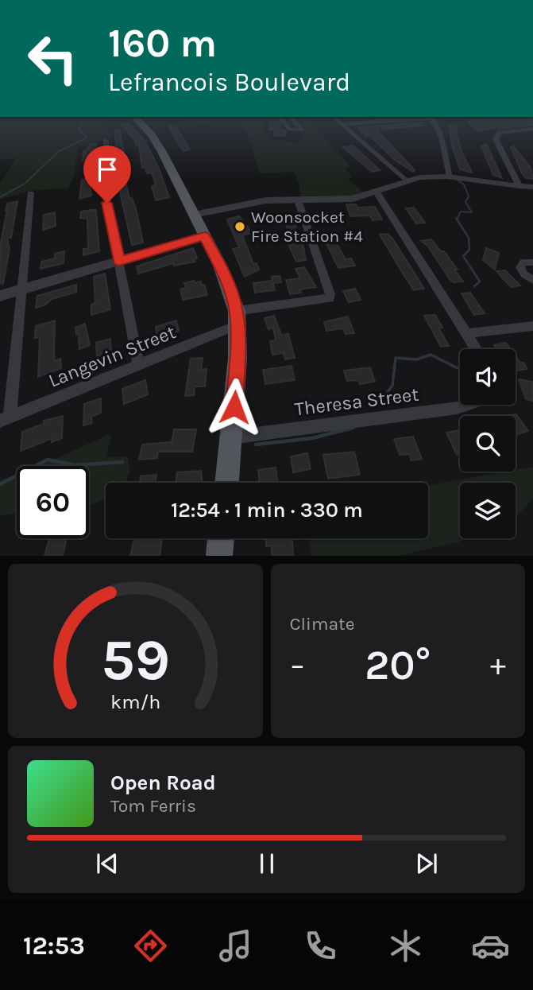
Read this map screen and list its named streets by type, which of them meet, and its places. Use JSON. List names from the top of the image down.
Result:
{
  "streets": {
    "street": ["Langevin Street", "Theresa Street"]
  },
  "places": ["Woonsocket Fire Station #4"],
  "page": {
    "turn": ["160 m", "Lefrancois Boulevard"],
    "limit": "60",
    "trip": "12:54 · 1 min · 330 m",
    "tile": "Climate",
    "heat": ["−", "20°", "+"],
    "song": ["Open Road", "Tom Ferris"],
    "tabs": "12:53",
    "gauge": ["59", "km/h"]
  }
}
